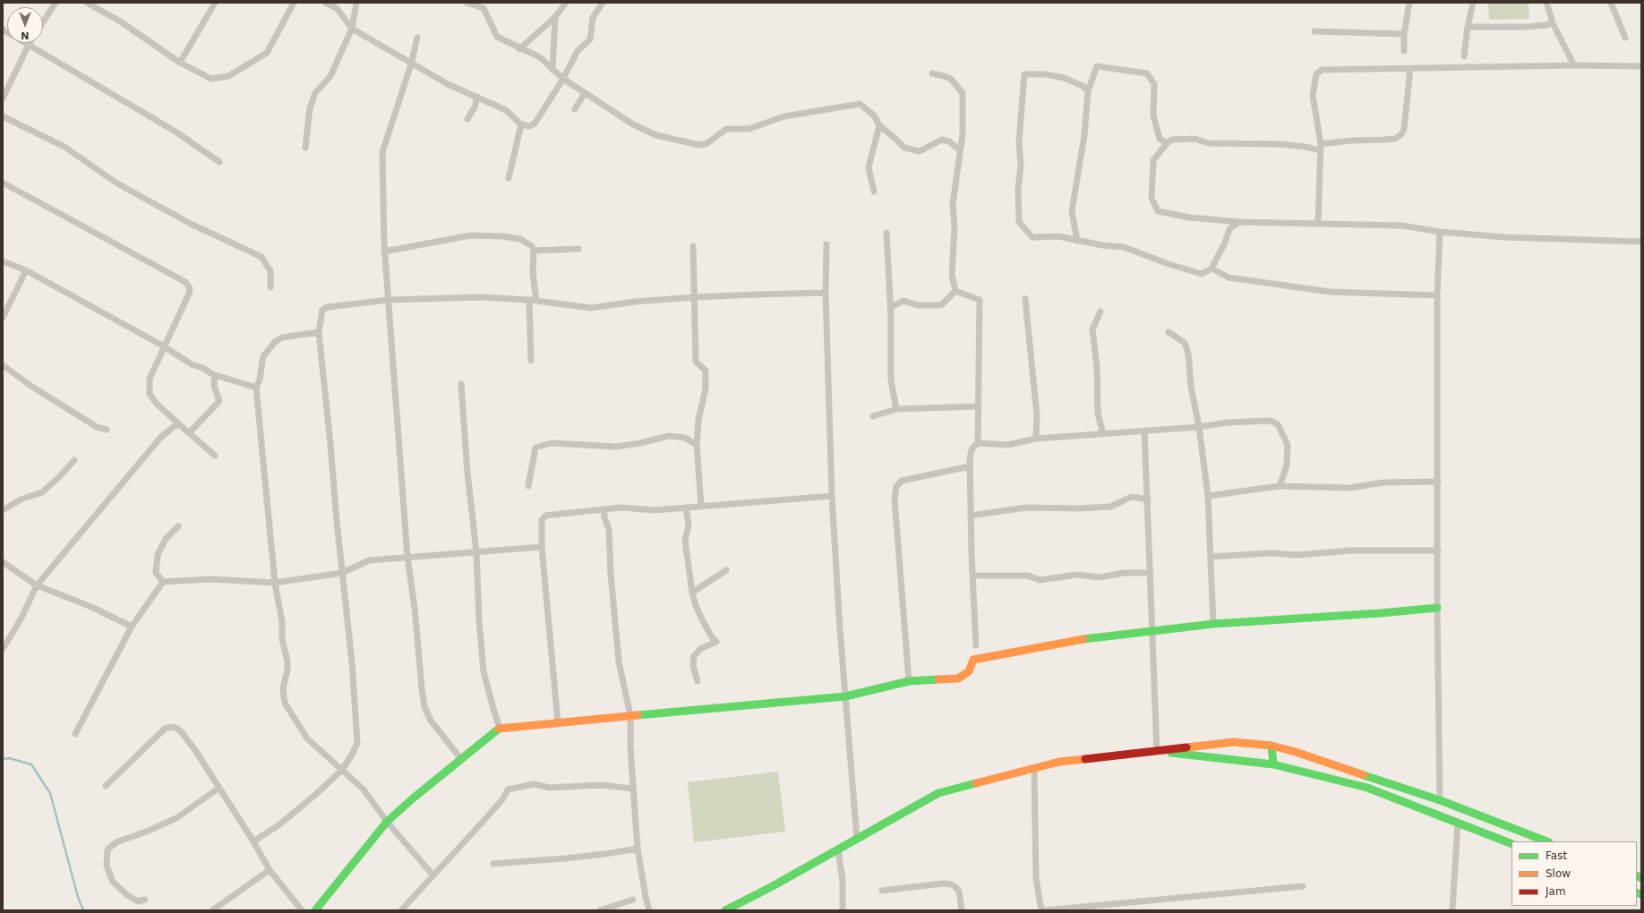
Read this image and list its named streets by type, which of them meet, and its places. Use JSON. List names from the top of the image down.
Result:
{
  "legend": ["Fast", "Slow", "Jam"],
  "north": "bottom"
}
